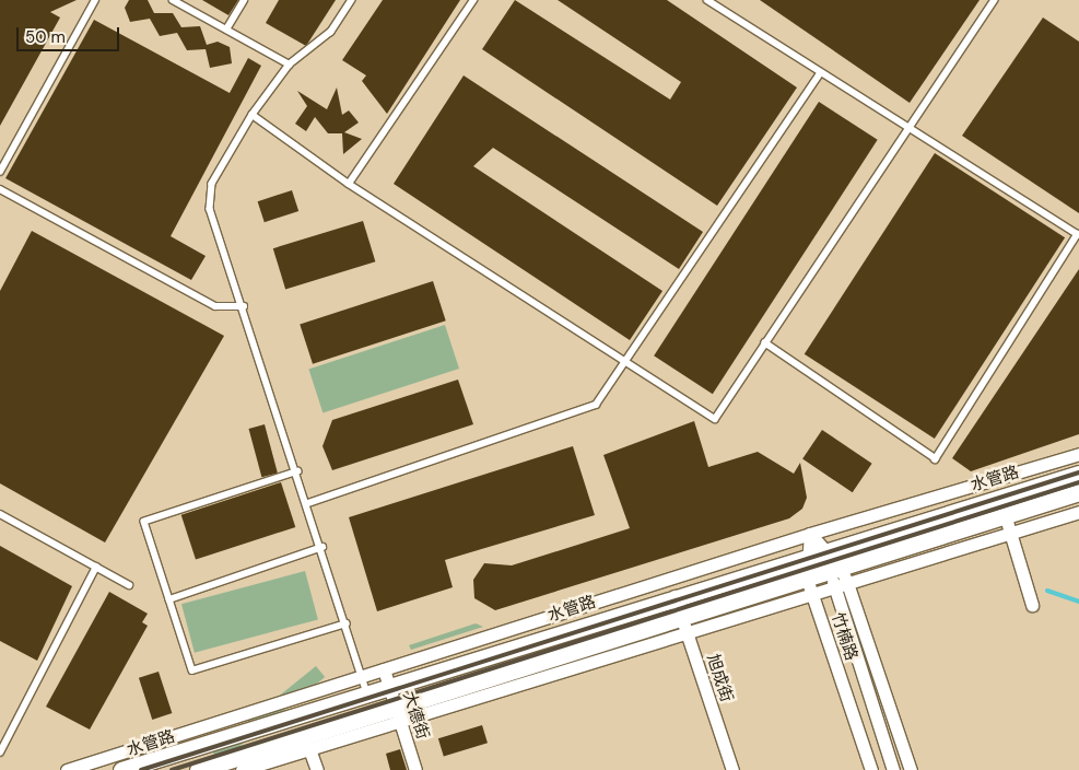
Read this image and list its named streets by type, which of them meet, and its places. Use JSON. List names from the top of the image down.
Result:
{
  "streets": {
    "street": [
      "水管路",
      "竹楠路",
      "旭成街",
      "大德街"
    ]
  },
  "crossings": [
    ["水管路", "竹楠路"],
    ["水管路", "旭成街"],
    ["水管路", "大德街"]
  ],
  "scale_bar": "50 m"
}
